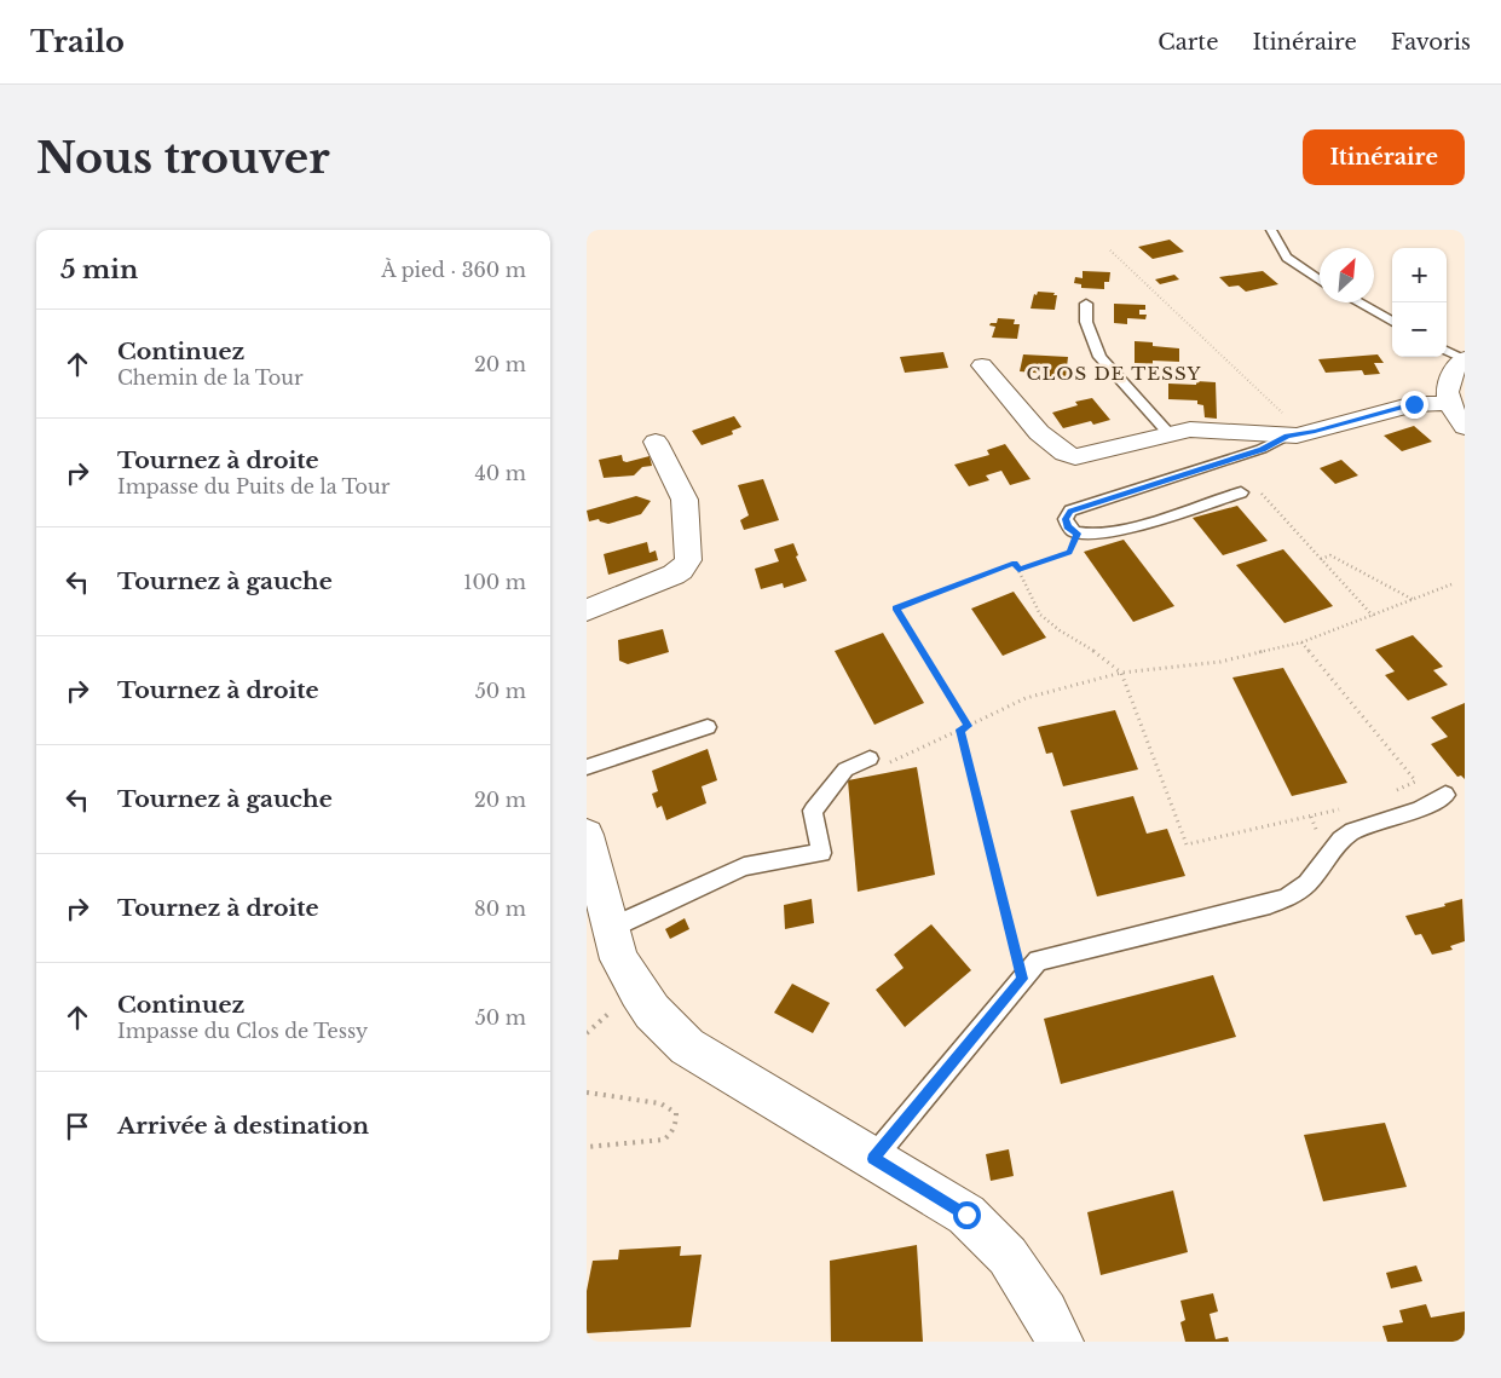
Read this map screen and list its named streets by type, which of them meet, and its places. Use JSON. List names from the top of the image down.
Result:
{
  "districts": ["CLOS DE TESSY"],
  "north": "top right",
  "page": {
    "header": "Trailo",
    "nav": ["Carte", "Itinéraire", "Favoris"],
    "buttons": "Itinéraire",
    "title": "Nous trouver",
    "heading": ["5 min", "À pied · 360 m"],
    "map_buttons": ["+", "−"],
    "list": [
      ["Continuez", "Chemin de la Tour", "20 m"],
      ["Tournez à droite", "Impasse du Puits de la Tour", "40 m"],
      ["Tournez à gauche", "100 m"],
      ["Tournez à droite", "50 m"],
      ["Tournez à gauche", "20 m"],
      ["Tournez à droite", "80 m"],
      ["Continuez", "Impasse du Clos de Tessy", "50 m"],
      "Arrivée à destination"
    ]
  }
}
